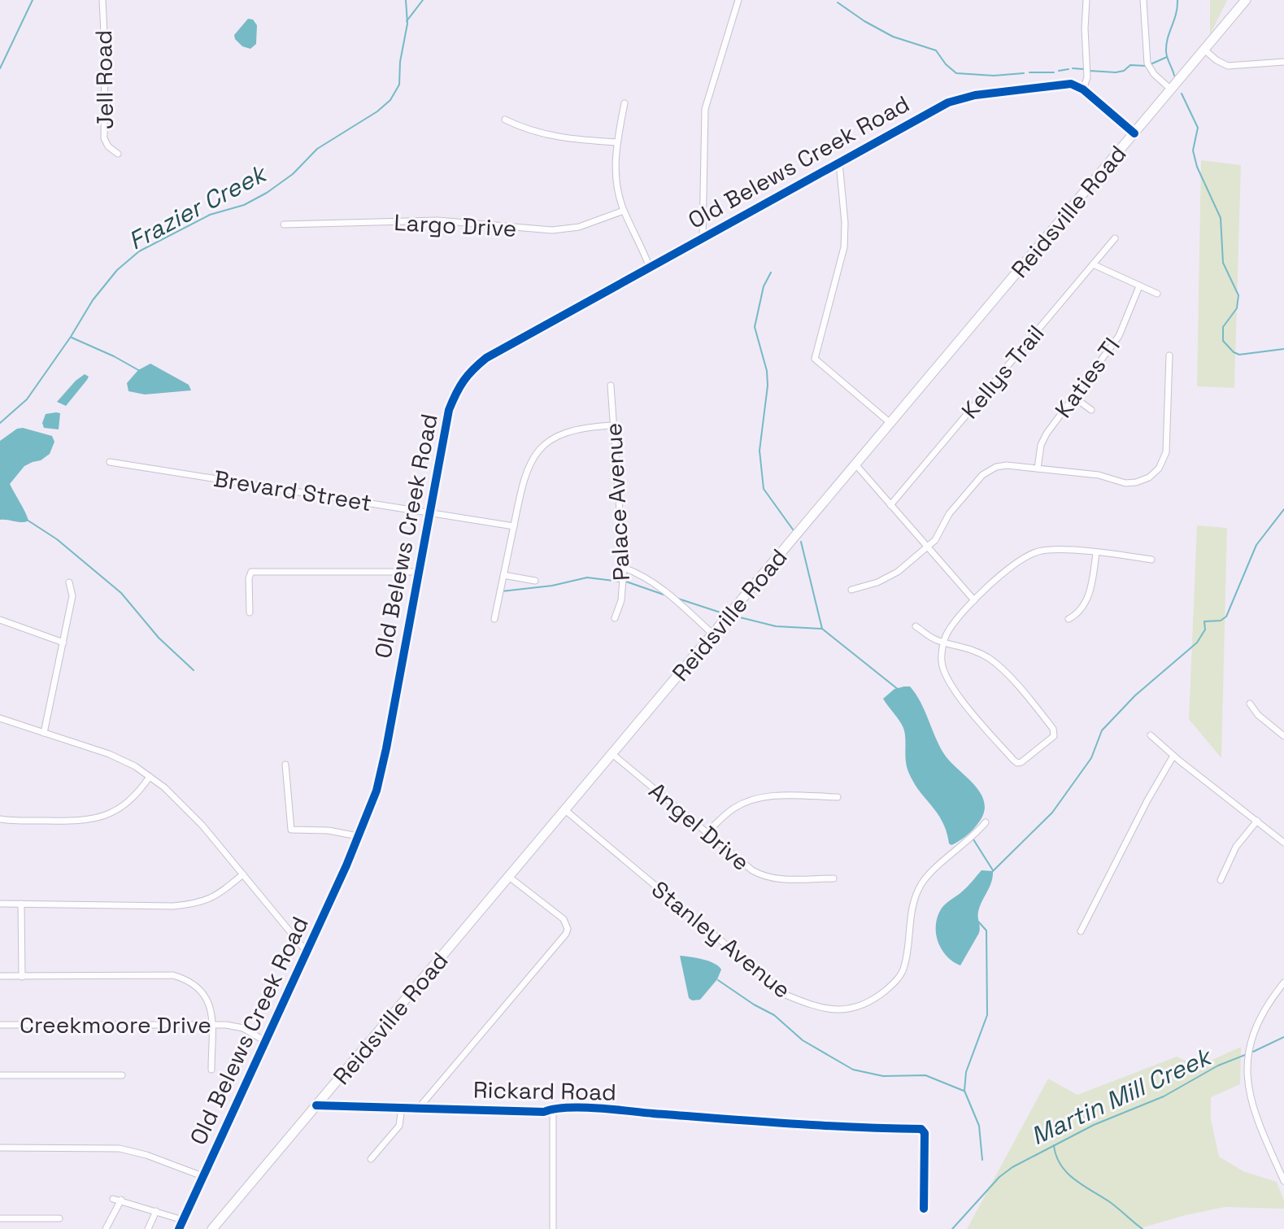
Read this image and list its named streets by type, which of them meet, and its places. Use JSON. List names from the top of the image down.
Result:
{
  "streets": {
    "highway": ["Reidsville Road"],
    "street": [
      "Jell Road",
      "Old Belews Creek Road",
      "Largo Drive",
      "Kellys Trail",
      "Katies Tl",
      "Brevard Street",
      "Palace Avenue",
      "Angel Drive",
      "Stanley Avenue",
      "Creekmoore Drive",
      "Rickard Road"
    ]
  },
  "crossings": [
    ["Old Belews Creek Road", "Brevard Street"],
    ["Old Belews Creek Road", "Creekmoore Drive"],
    ["Reidsville Road", "Angel Drive"],
    ["Reidsville Road", "Stanley Avenue"],
    ["Reidsville Road", "Rickard Road"]
  ],
  "water": ["Frazier Creek", "Martin Mill Creek"]
}
